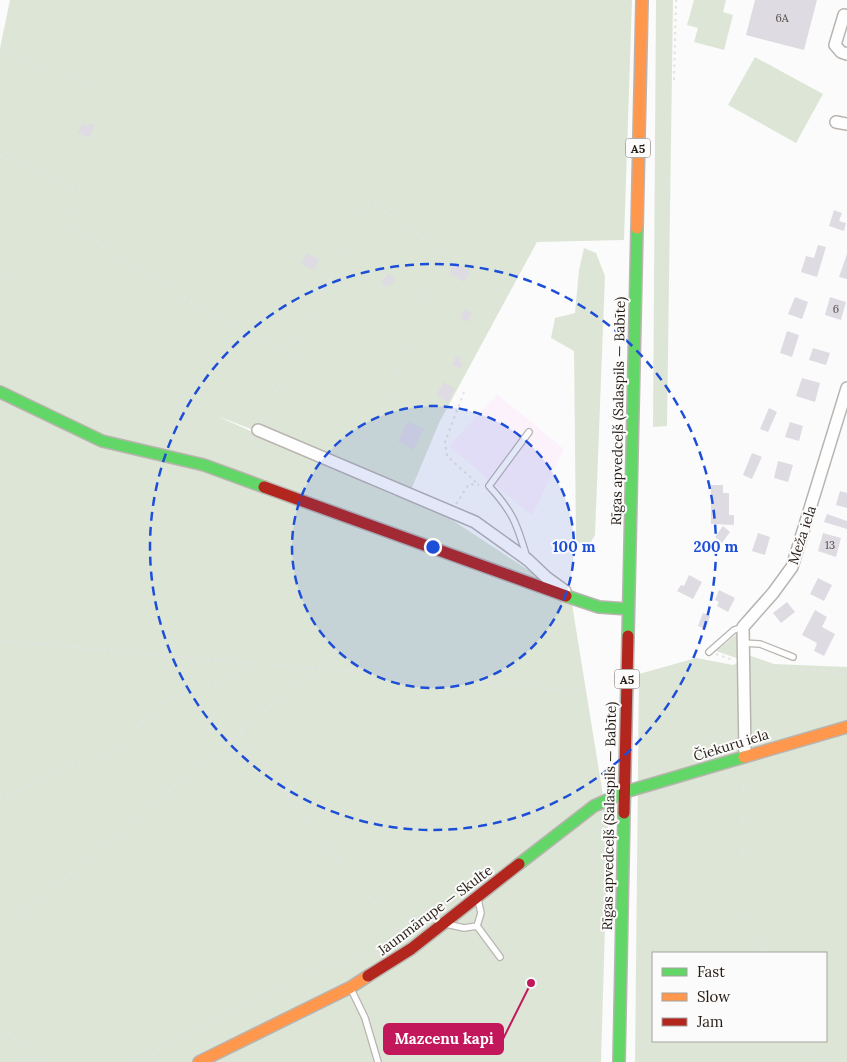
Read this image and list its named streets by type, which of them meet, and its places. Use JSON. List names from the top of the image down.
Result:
{
  "streets": {
    "main road": [
      "A5",
      "Rīgas apvedceļš (Salaspils — Babīte)",
      "Čiekuru iela",
      "Jaunmārupe — Skulte"
    ],
    "street": ["Meža iela"]
  },
  "crossings": [
    ["Rīgas apvedceļš (Salaspils — Babīte)", "Čiekuru iela"],
    ["Rīgas apvedceļš (Salaspils — Babīte)", "Jaunmārupe — Skulte"],
    ["Čiekuru iela", "Jaunmārupe — Skulte"]
  ],
  "places": ["Mazcenu kapi"],
  "house_numbers": ["6A", "6", "13"],
  "legend": ["Fast", "Slow", "Jam"],
  "rings": ["100 m", "200 m"]
}
